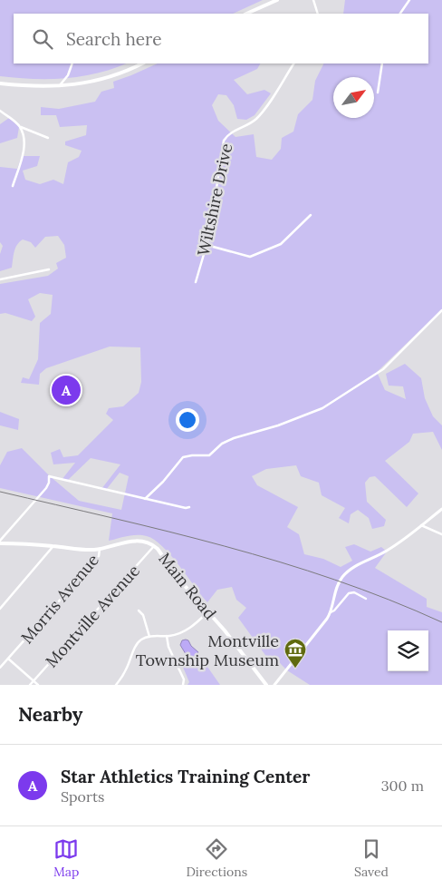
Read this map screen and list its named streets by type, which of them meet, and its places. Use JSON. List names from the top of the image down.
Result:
{
  "streets": {
    "main road": ["Main Road"],
    "street": ["Wiltshire Drive", "Morris Avenue", "Montville Avenue"]
  },
  "crossings": [
    ["Main Road", "Morris Avenue"],
    ["Main Road", "Montville Avenue"]
  ],
  "places": {
    "museum": ["Montville Township Museum"]
  },
  "north": "top right",
  "page": {
    "search": "Search here",
    "pins": "A",
    "heading": "Nearby",
    "list": [
      {
        "mark": "A",
        "name": "Star Athletics Training Center",
        "note": "Sports",
        "value": "300 m"
      }
    ],
    "nav": ["Map", "Directions", "Saved"]
  }
}
